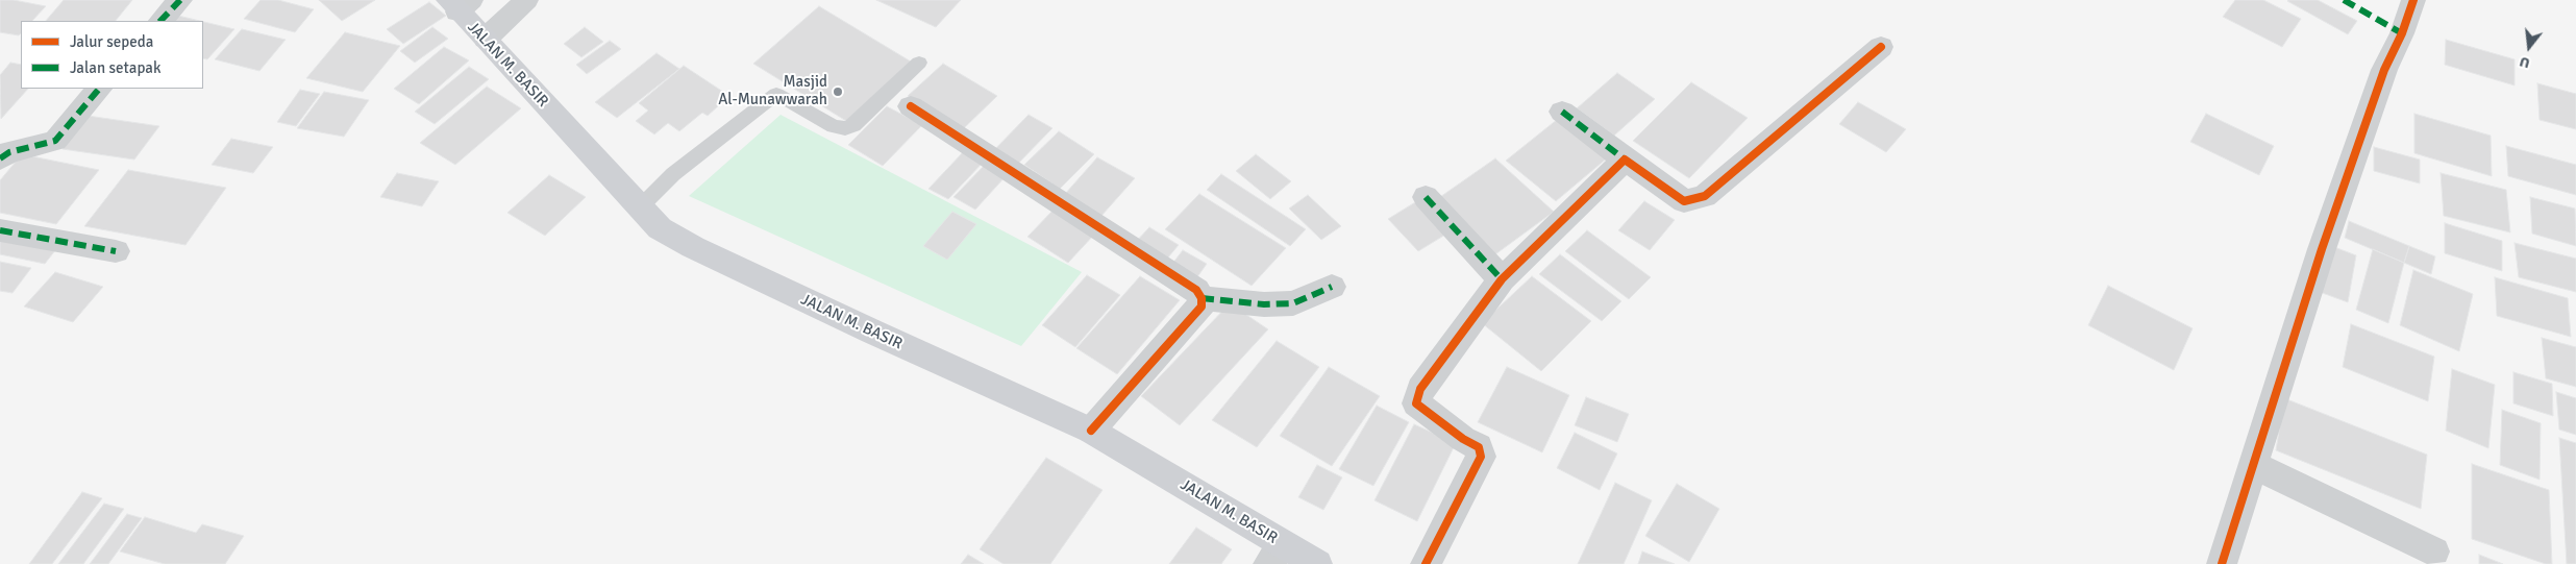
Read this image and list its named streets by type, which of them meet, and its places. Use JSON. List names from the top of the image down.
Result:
{
  "streets": {
    "main road": ["JALAN M. BASIR"]
  },
  "places": ["Masjid Al-Munawwarah"],
  "legend": ["Jalur sepeda", "Jalan setapak"],
  "north": "bottom"
}
